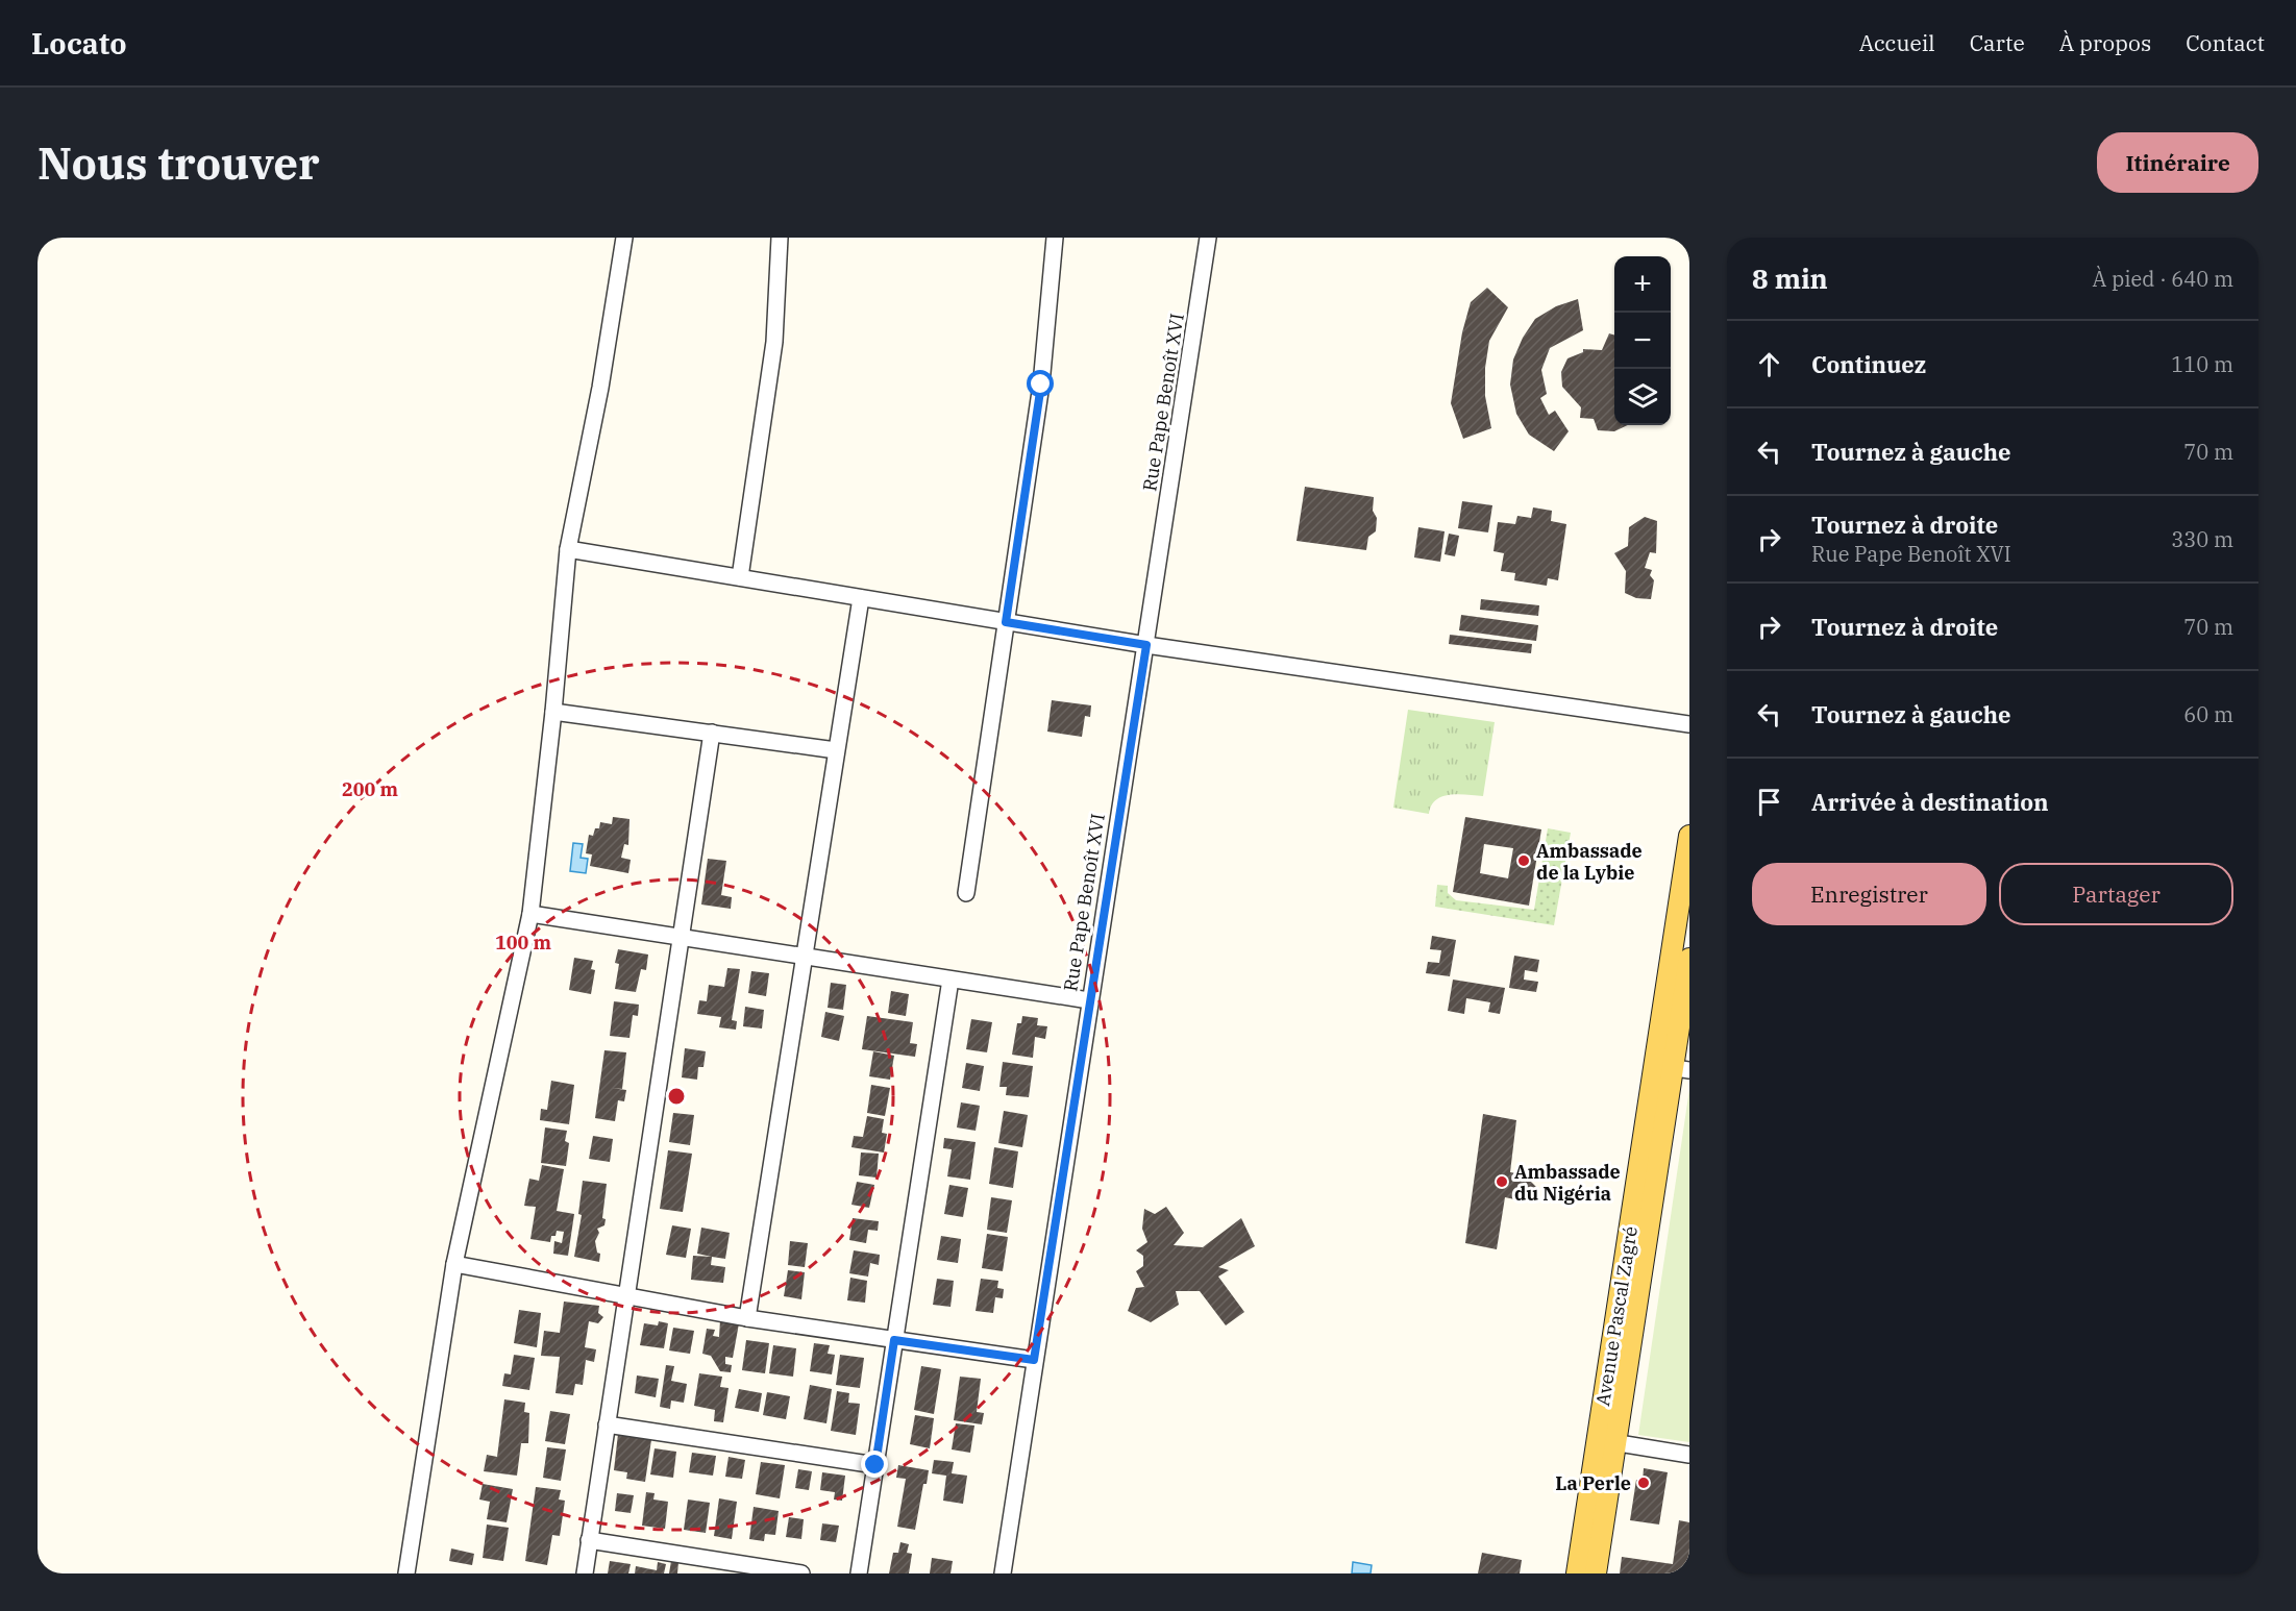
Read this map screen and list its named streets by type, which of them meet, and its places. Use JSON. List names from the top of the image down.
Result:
{
  "streets": {
    "main road": ["Avenue Pascal Zagré"],
    "street": ["Rue Pape Benoît XVI"]
  },
  "places": ["Ambassade de la Lybie", "Ambassade du Nigéria", "La Perle"],
  "page": {
    "header": "Locato",
    "nav": [
      "Accueil",
      "Carte",
      "À propos",
      "Contact"
    ],
    "buttons": [
      "Itinéraire",
      ["Enregistrer", "Partager"]
    ],
    "title": "Nous trouver",
    "heading": ["8 min", "À pied · 640 m"],
    "map_buttons": ["+", "−"],
    "list": [
      ["Continuez", "110 m"],
      ["Tournez à gauche", "70 m"],
      ["Tournez à droite", "Rue Pape Benoît XVI", "330 m"],
      ["Tournez à droite", "70 m"],
      ["Tournez à gauche", "60 m"],
      "Arrivée à destination"
    ]
  },
  "rings": ["200 m", "100 m"]
}
